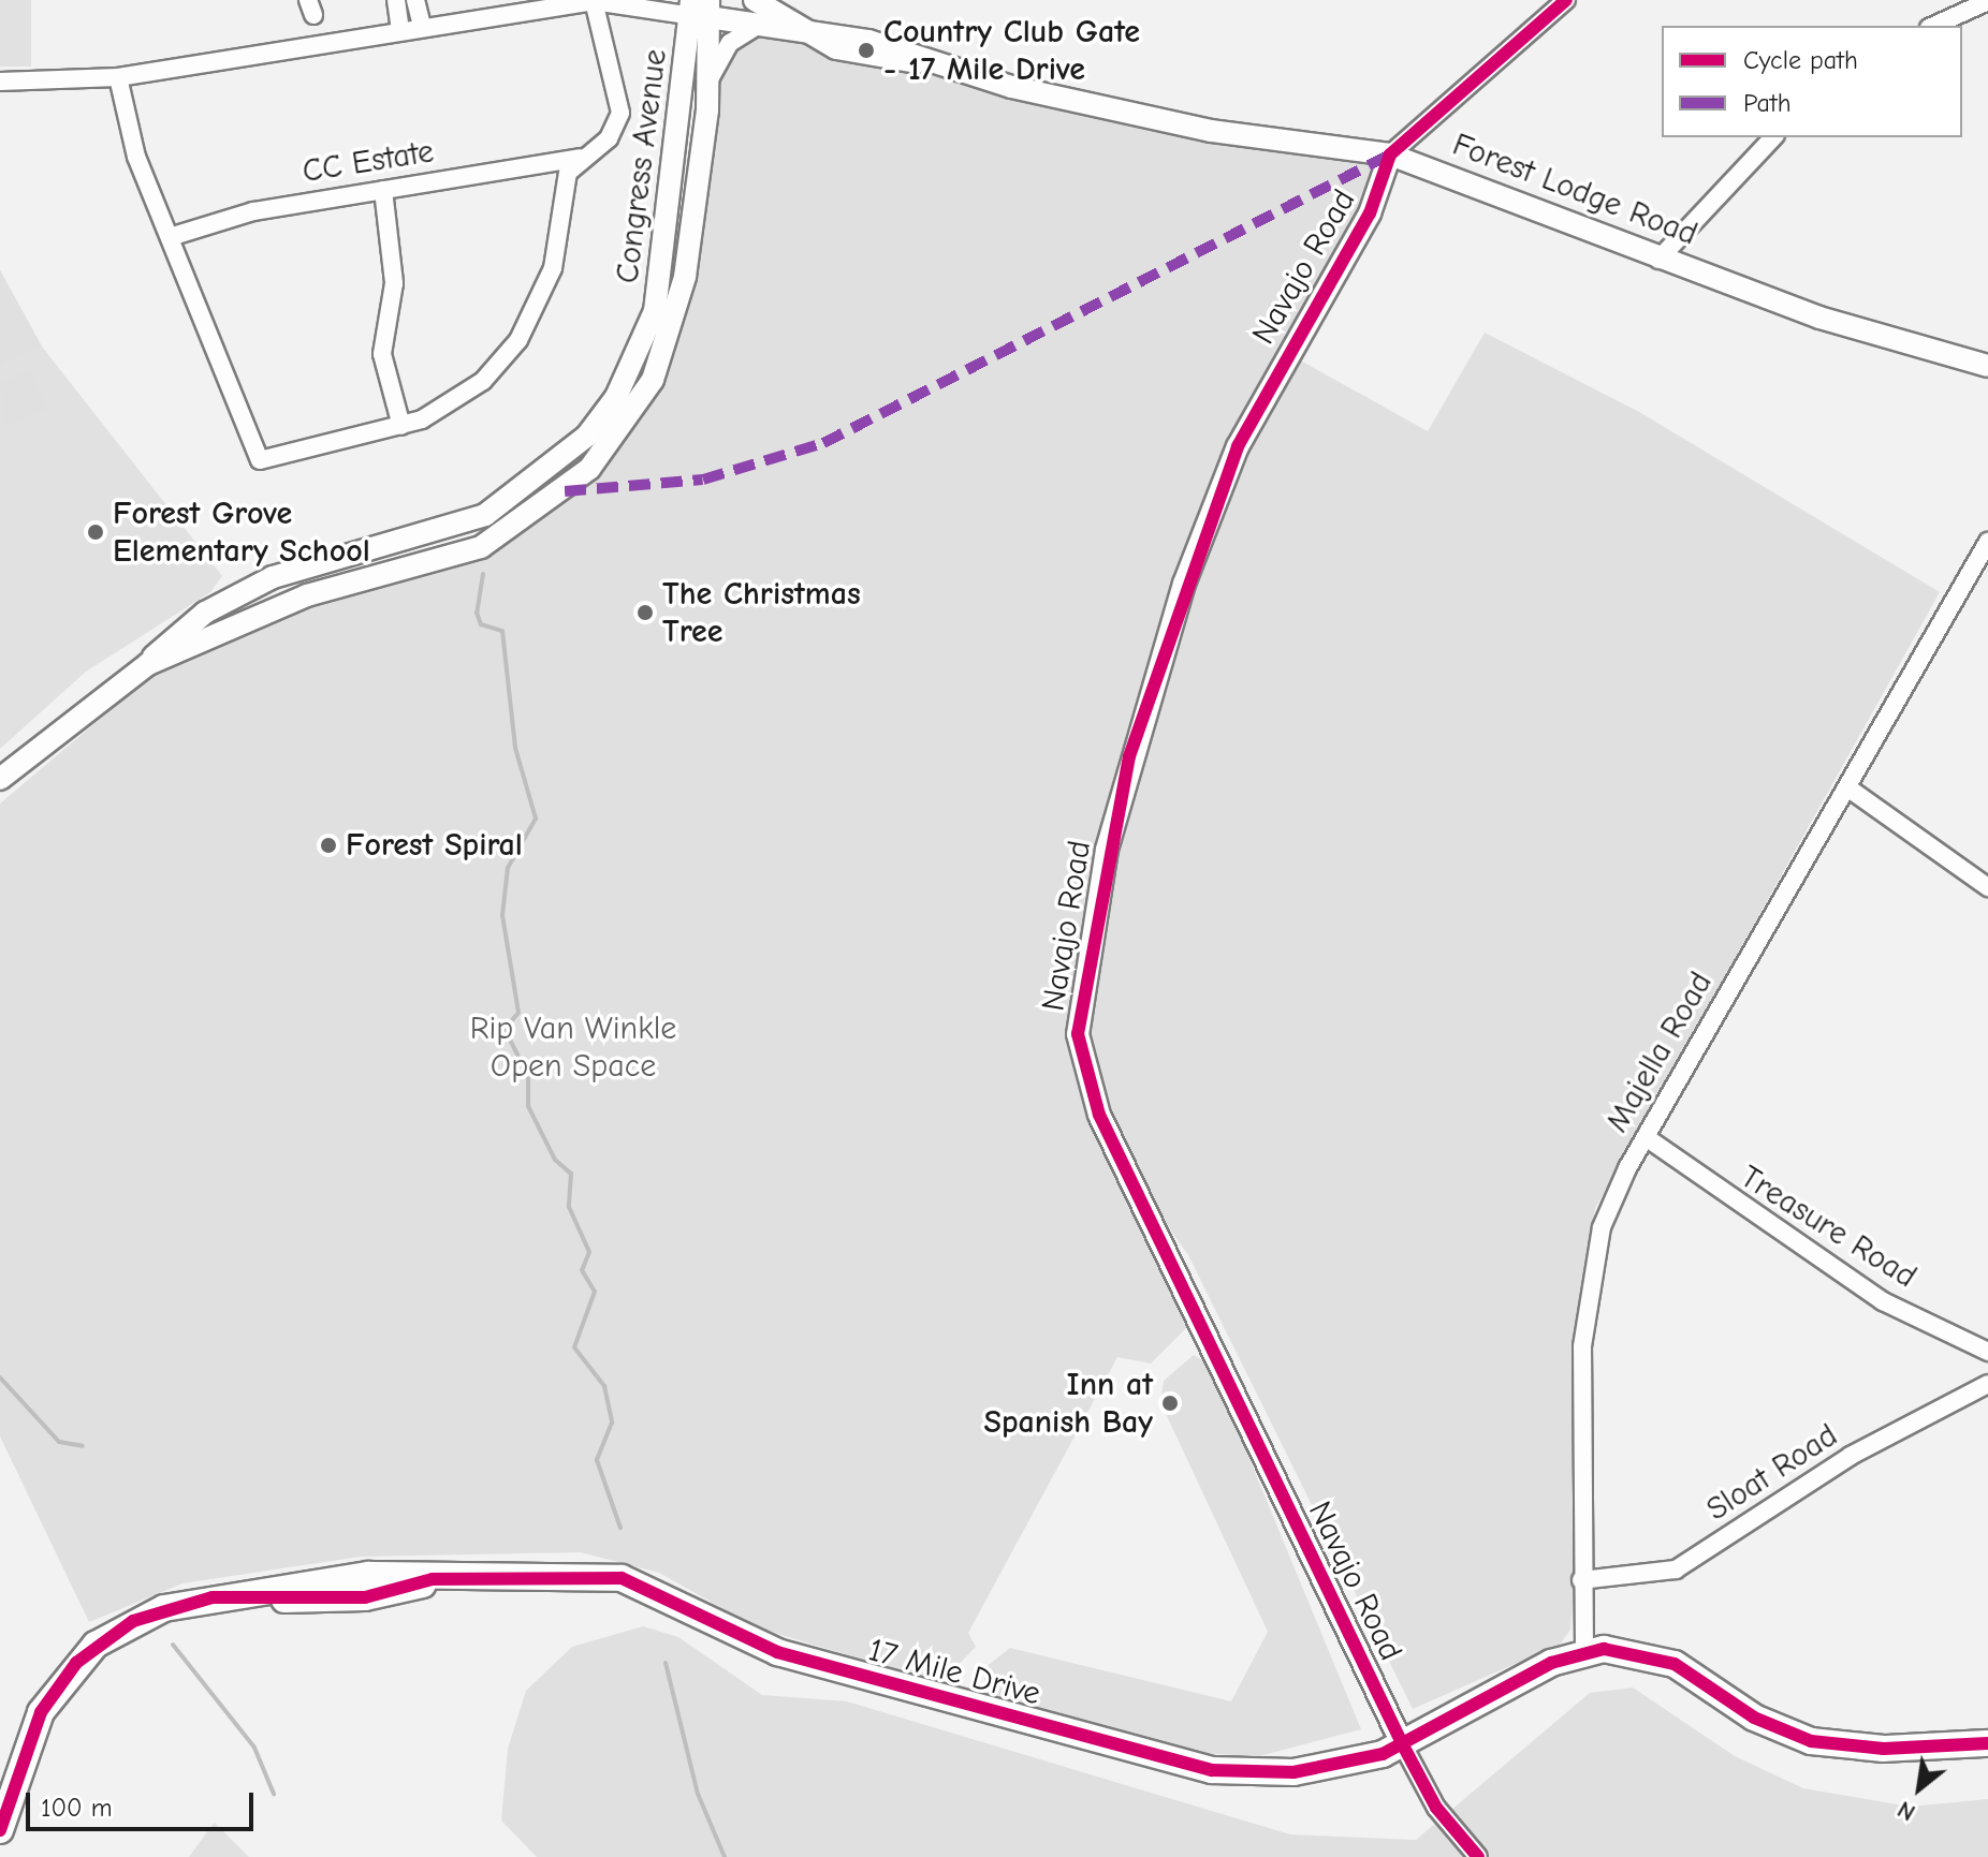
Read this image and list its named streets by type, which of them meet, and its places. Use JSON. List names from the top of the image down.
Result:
{
  "streets": {
    "main road": ["17 Mile Drive"],
    "street": [
      "CC Estate",
      "Congress Avenue",
      "Forest Lodge Road",
      "Navajo Road",
      "Majella Road",
      "Treasure Road",
      "Sloat Road"
    ]
  },
  "crossings": [
    ["Congress Avenue", "Forest Lodge Road"],
    ["Forest Lodge Road", "Navajo Road"],
    ["Navajo Road", "17 Mile Drive"],
    ["Majella Road", "Treasure Road"],
    ["Majella Road", "Sloat Road"],
    ["Majella Road", "17 Mile Drive"]
  ],
  "parks": ["Rip Van Winkle Open Space"],
  "places": [
    "Country Club Gate - 17 Mile Drive",
    "Forest Grove Elementary School",
    "The Christmas Tree",
    "Forest Spiral",
    "Inn at Spanish Bay"
  ],
  "legend": ["Cycle path", "Path"],
  "scale_bar": "100 m",
  "north": "bottom left"
}
